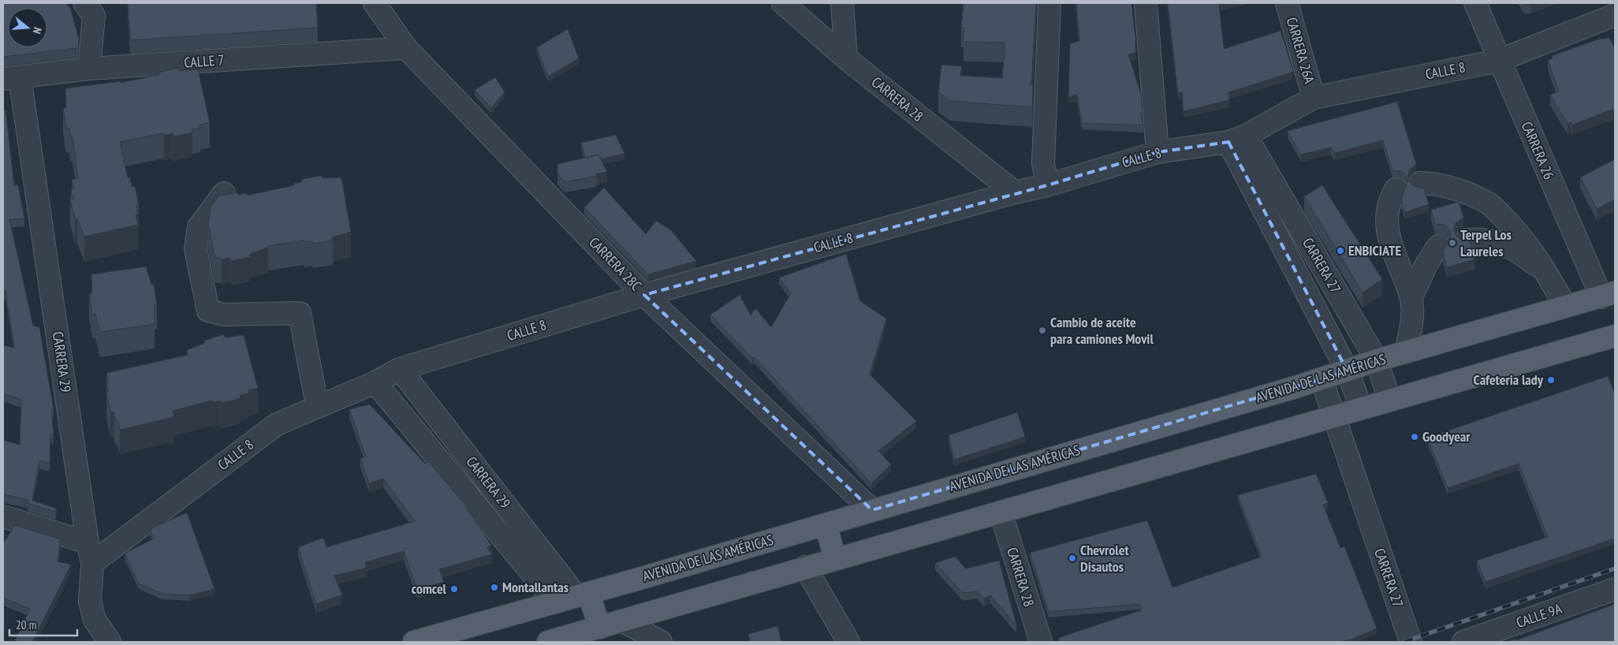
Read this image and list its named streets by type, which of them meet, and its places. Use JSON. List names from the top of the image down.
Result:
{
  "streets": {
    "main road": ["AVENIDA DE LAS AMÉRICAS"],
    "street": [
      "CARRERA 26A",
      "CALLE 7",
      "CALLE 8",
      "CARRERA 28",
      "CARRERA 26",
      "CARRERA 28C",
      "CARRERA 27",
      "CARRERA 29",
      "CALLE 9A"
    ]
  },
  "crossings": [
    ["CARRERA 26A", "CALLE 8"],
    ["CALLE 7", "CARRERA 28C"],
    ["CALLE 7", "CARRERA 29"],
    ["CALLE 8", "CARRERA 28"],
    ["CALLE 8", "CARRERA 26"],
    ["CALLE 8", "CARRERA 28C"],
    ["CALLE 8", "CARRERA 27"],
    ["CALLE 8", "CARRERA 29"],
    ["CARRERA 26", "AVENIDA DE LAS AMÉRICAS"],
    ["CARRERA 28C", "AVENIDA DE LAS AMÉRICAS"],
    ["CARRERA 27", "AVENIDA DE LAS AMÉRICAS"],
    ["CARRERA 29", "AVENIDA DE LAS AMÉRICAS"]
  ],
  "places": [
    "Terpel Los Laureles",
    "ENBICIATE",
    "Cambio de aceite para camiones Movil",
    "Cafeteria lady",
    "Goodyear",
    "Chevrolet Disautos",
    "Montallantas",
    "comcel"
  ],
  "scale_bar": "20 m",
  "north": "right"
}
